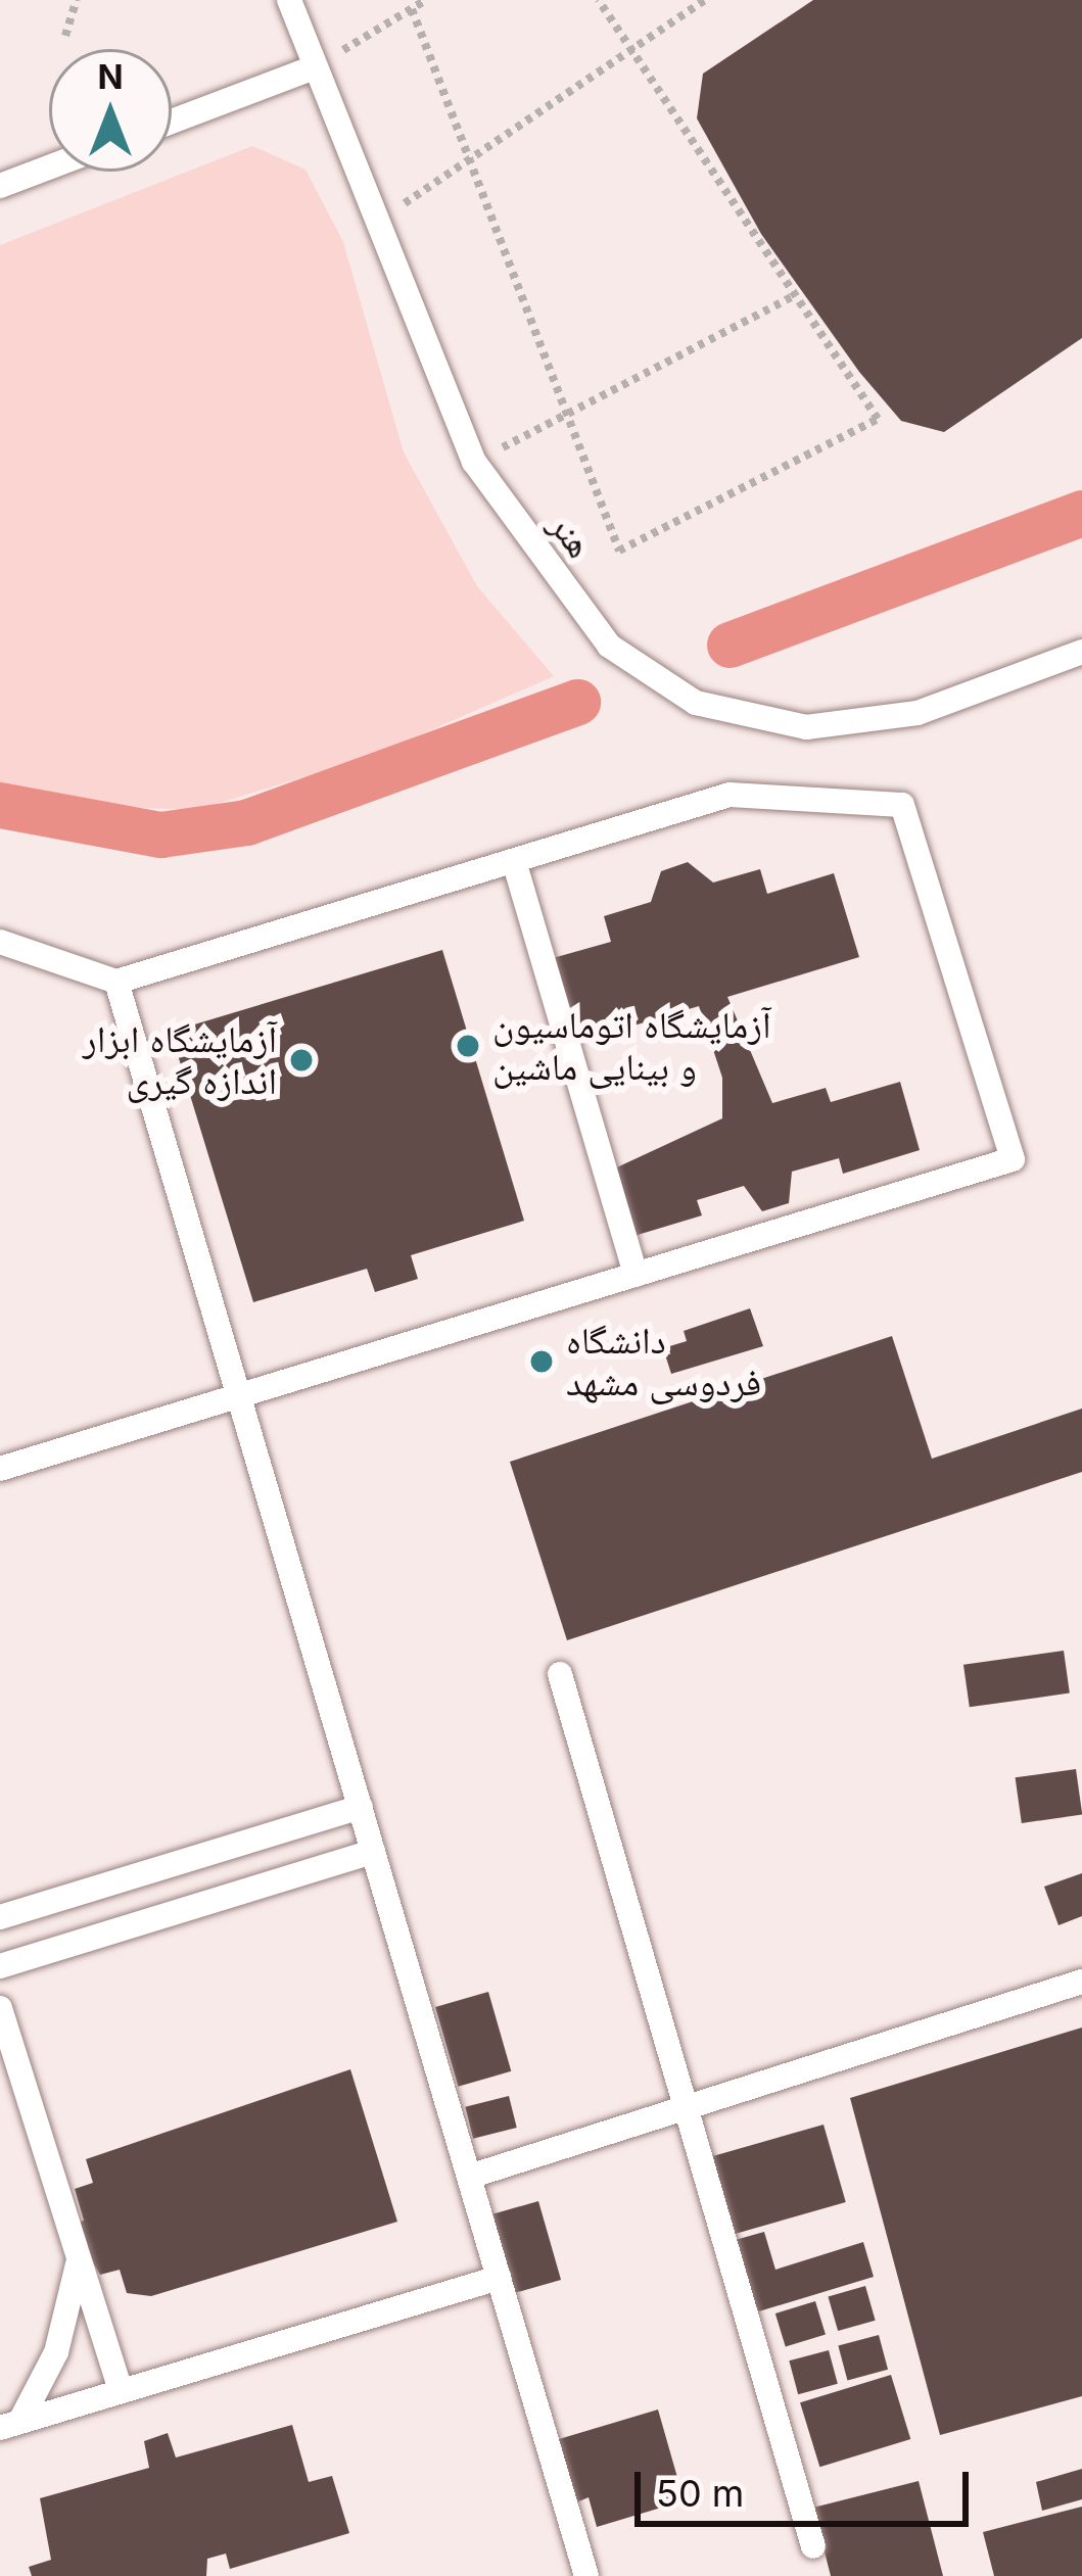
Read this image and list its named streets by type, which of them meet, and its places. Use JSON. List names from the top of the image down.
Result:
{
  "streets": {
    "lane": ["هنر"]
  },
  "places": ["آزمایشگاه اتوماسیون و بینایی ماشین", "آزمایشگاه ابزار اندازه گیری", "دانشگاه فردوسی مشهد"],
  "scale_bar": "50 m",
  "north": "top"
}
